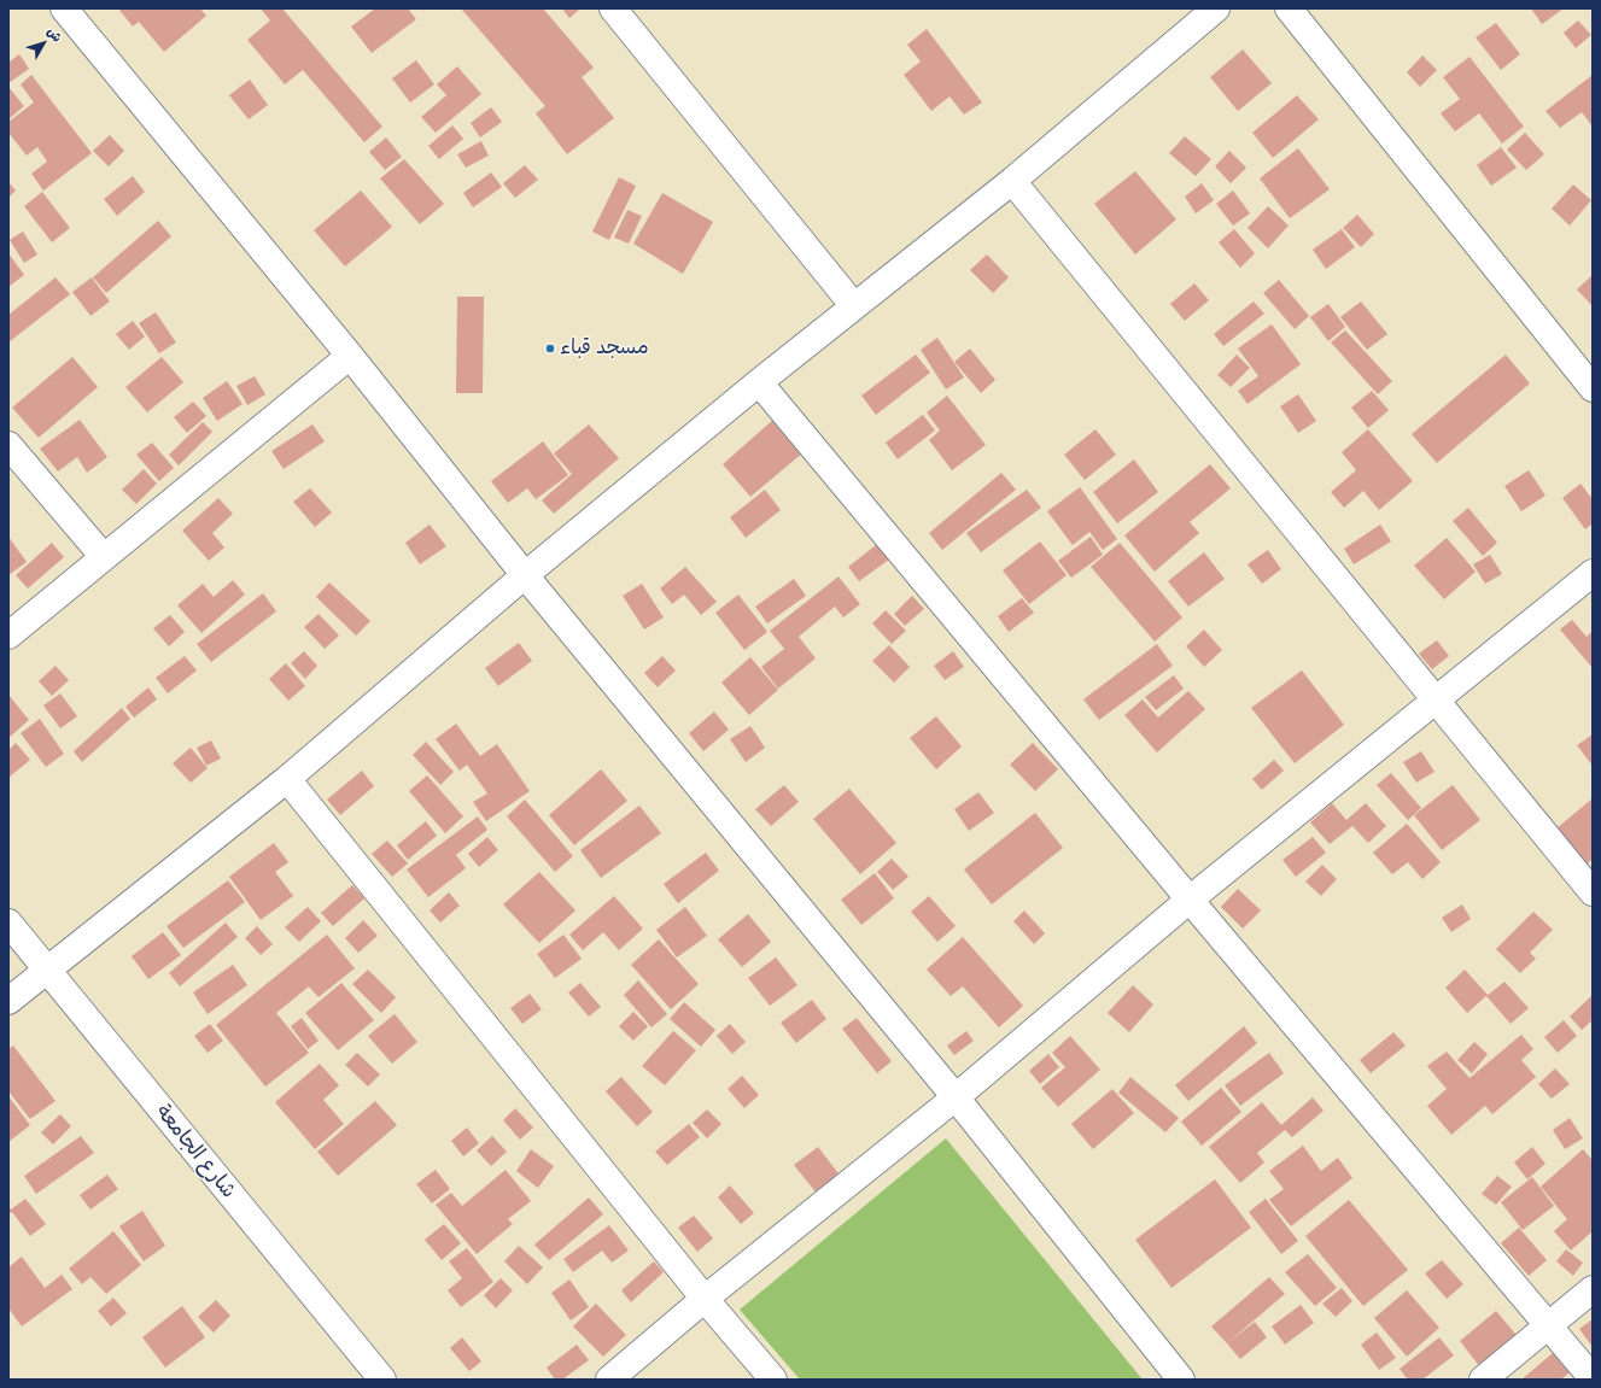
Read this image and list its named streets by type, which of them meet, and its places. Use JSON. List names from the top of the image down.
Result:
{
  "streets": {
    "street": ["شارع الجامعة"]
  },
  "places": ["مسجد قباء"],
  "north": "top right"
}
